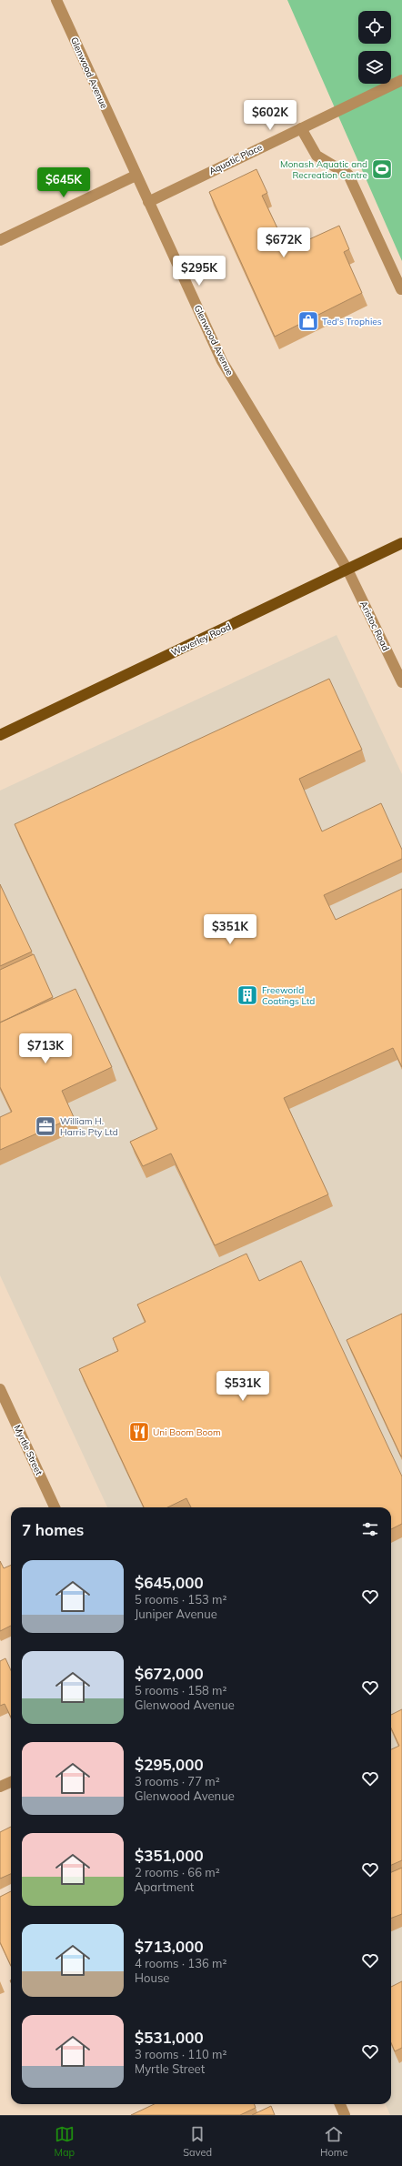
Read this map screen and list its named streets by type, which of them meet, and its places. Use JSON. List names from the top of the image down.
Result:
{
  "streets": {
    "main road": ["Waverley Road"],
    "street": [
      "Glenwood Avenue",
      "Aquatic Place",
      "Aristoc Road",
      "Myrtle Street"
    ]
  },
  "crossings": [
    ["Glenwood Avenue", "Aquatic Place"],
    ["Glenwood Avenue", "Aristoc Road"],
    ["Glenwood Avenue", "Waverley Road"],
    ["Aristoc Road", "Waverley Road"]
  ],
  "places": {
    "sports": ["Monash Aquatic and Recreation Centre"],
    "shop": ["Ted's Trophies"],
    "building": ["Freeworld Coatings Ltd"],
    "office": ["William H. Harris Pty Ltd"],
    "restaurant": ["Uni Boom Boom"]
  },
  "page": {
    "price": [
      "$602K",
      "$645K",
      "$672K",
      "$295K",
      "$351K",
      "$713K",
      "$531K"
    ],
    "heading": "7 homes",
    "list": [
      {
        "name": "$645,000",
        "note": "5 rooms · 153 m² · Juniper Avenue"
      },
      {
        "name": "$672,000",
        "note": "5 rooms · 158 m² · Glenwood Avenue"
      },
      {
        "name": "$295,000",
        "note": "3 rooms · 77 m² · Glenwood Avenue"
      },
      {
        "name": "$351,000",
        "note": "2 rooms · 66 m² · Apartment"
      },
      {
        "name": "$713,000",
        "note": "4 rooms · 136 m² · House"
      },
      {
        "name": "$531,000",
        "note": "3 rooms · 110 m² · Myrtle Street"
      }
    ],
    "tabs": ["Map", "Saved", "Home"]
  }
}
